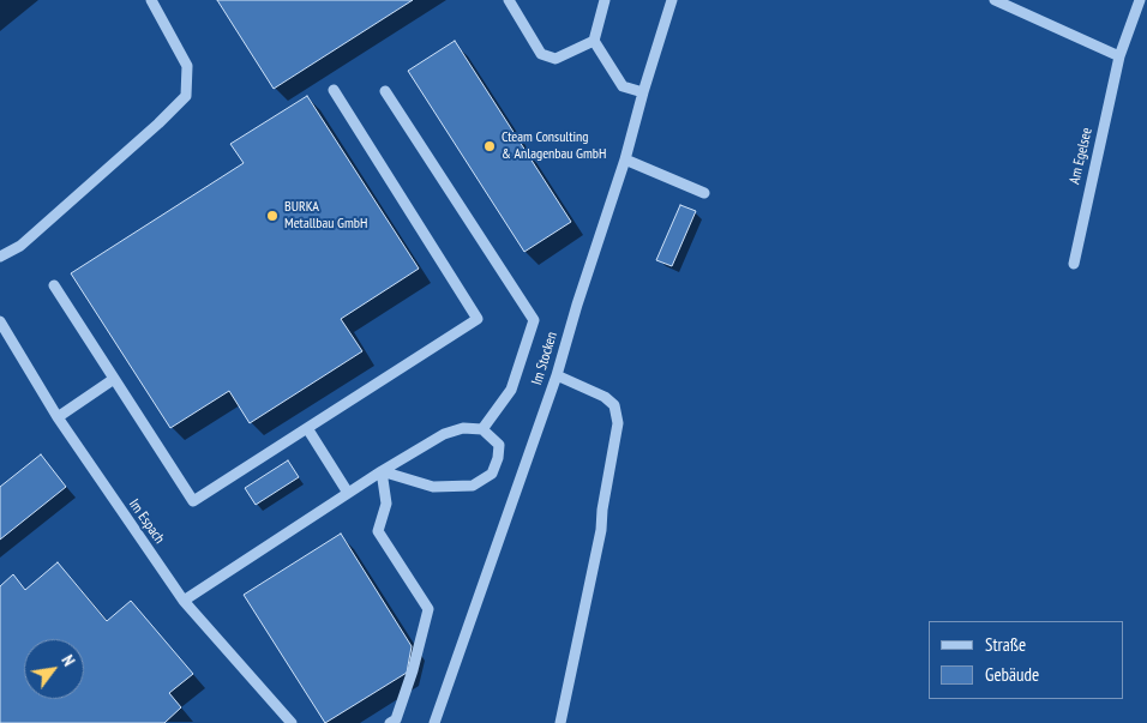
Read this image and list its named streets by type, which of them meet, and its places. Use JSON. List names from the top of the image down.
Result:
{
  "streets": {
    "street": ["Am Egelsee", "Im Stocken", "Im Espach"]
  },
  "places": ["Cteam Consulting & Anlagenbau GmbH", "BURKA Metallbau GmbH"],
  "legend": ["Straße", "Gebäude"],
  "north": "top right"
}
